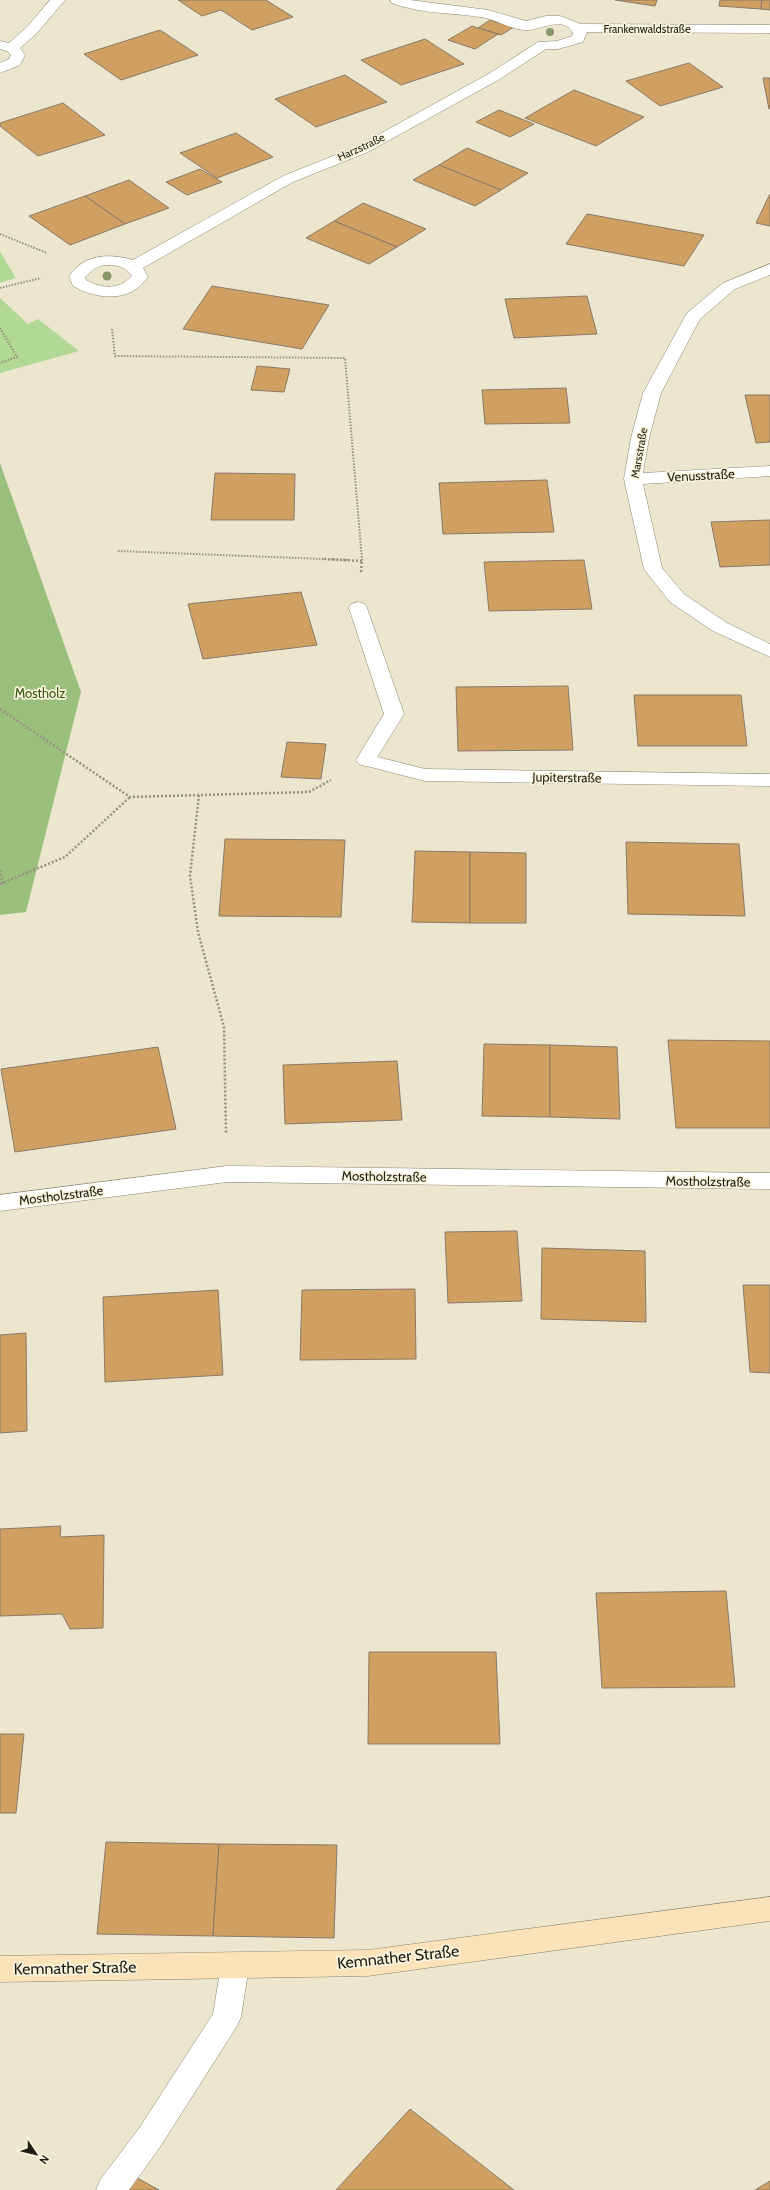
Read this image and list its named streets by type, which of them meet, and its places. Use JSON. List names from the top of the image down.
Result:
{
  "streets": {
    "main road": ["Kemnather Straße"],
    "street": [
      "Frankenwaldstraße",
      "Harzstraße",
      "Marsstraße",
      "Venusstraße",
      "Jupiterstraße",
      "Mostholzstraße"
    ]
  },
  "crossings": [
    ["Frankenwaldstraße", "Harzstraße"],
    ["Marsstraße", "Venusstraße"]
  ],
  "parks": ["Mostholz"],
  "north": "bottom right"
}
